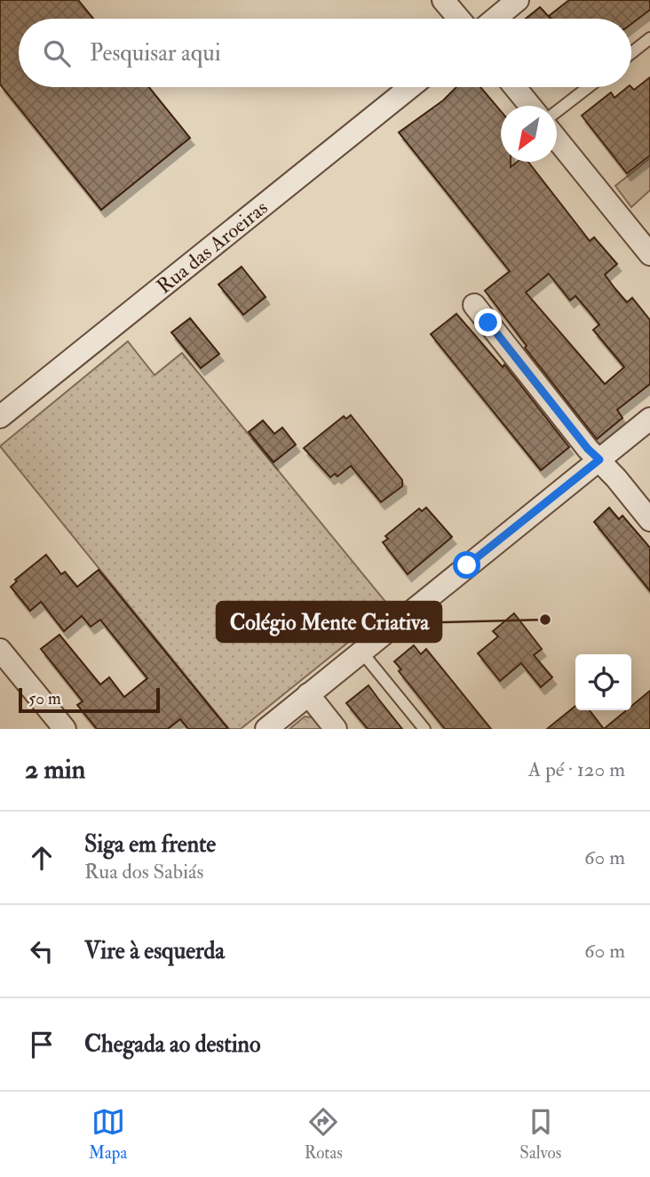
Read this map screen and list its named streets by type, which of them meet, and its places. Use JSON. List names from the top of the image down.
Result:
{
  "streets": {
    "street": ["Rua das Aroeiras"]
  },
  "places": ["Colégio Mente Criativa"],
  "scale_bar": "50 m",
  "north": "bottom left",
  "page": {
    "search": "Pesquisar aqui",
    "scale": "50 m",
    "heading": ["2 min", "A pé · 120 m"],
    "list": [
      ["Siga em frente", "Rua dos Sabiás", "60 m"],
      ["Vire à esquerda", "60 m"],
      "Chegada ao destino"
    ],
    "nav": ["Mapa", "Rotas", "Salvos"]
  }
}
